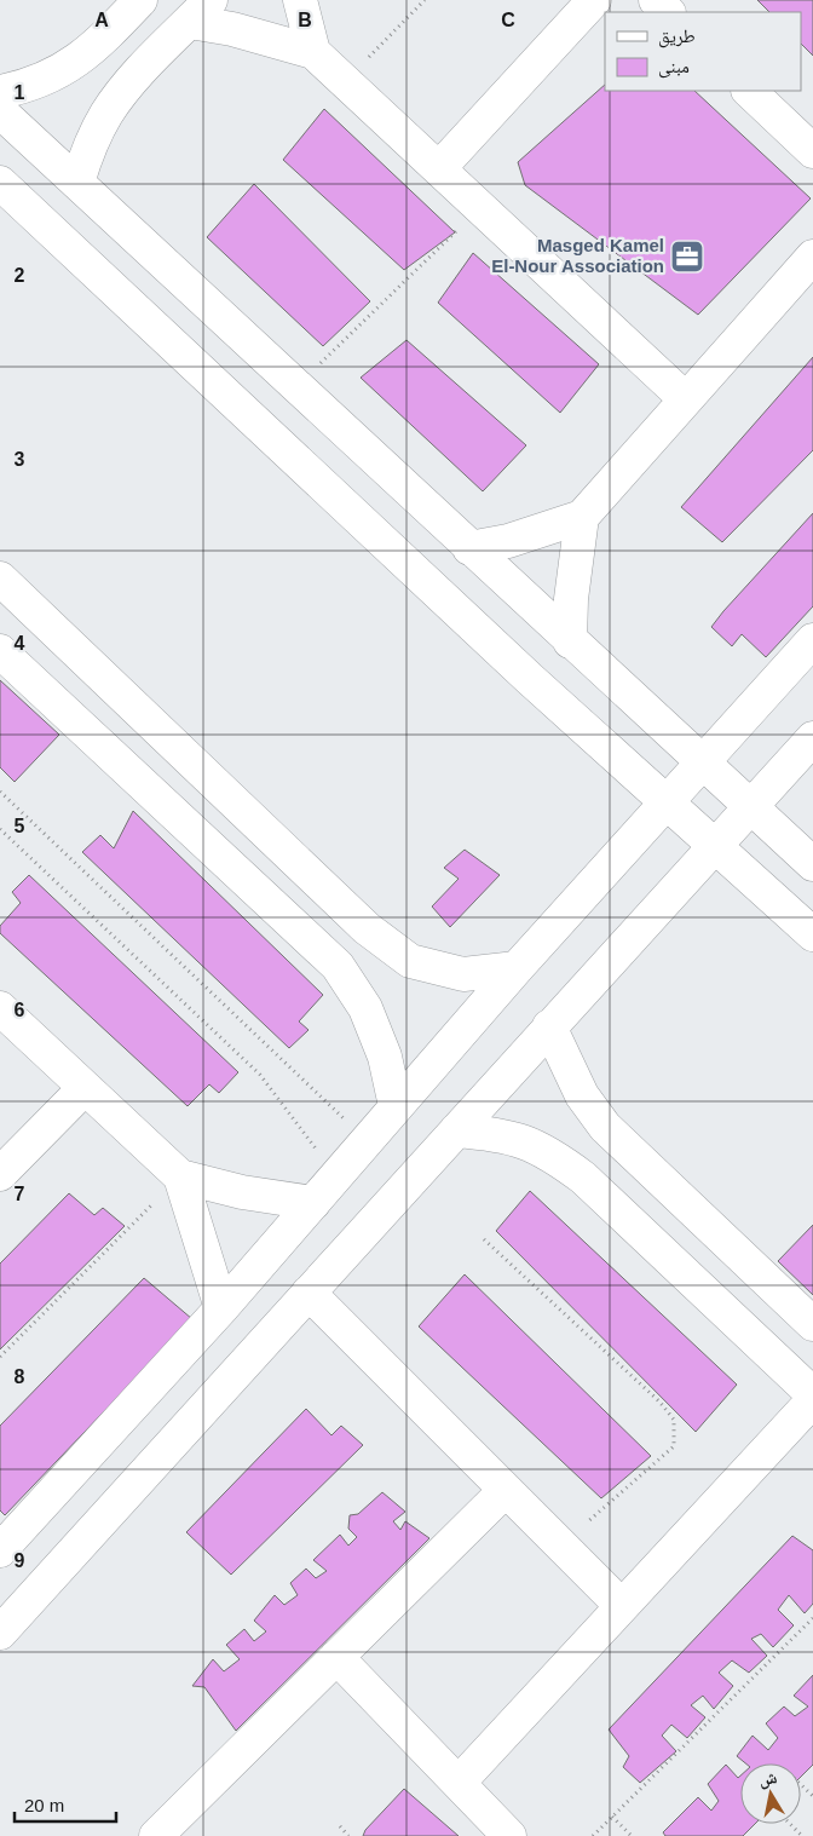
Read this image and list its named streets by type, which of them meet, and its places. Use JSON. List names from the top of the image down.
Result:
{
  "places": {
    "office": ["Masged Kamel El-Nour Association"]
  },
  "legend": ["طريق", "مبنى"],
  "scale_bar": "20 m",
  "north": "top",
  "grid": {
    "columns": ["A", "B", "C"],
    "rows": [
      "1",
      "2",
      "3",
      "4",
      "5",
      "6",
      "7",
      "8",
      "9"
    ]
  }
}
